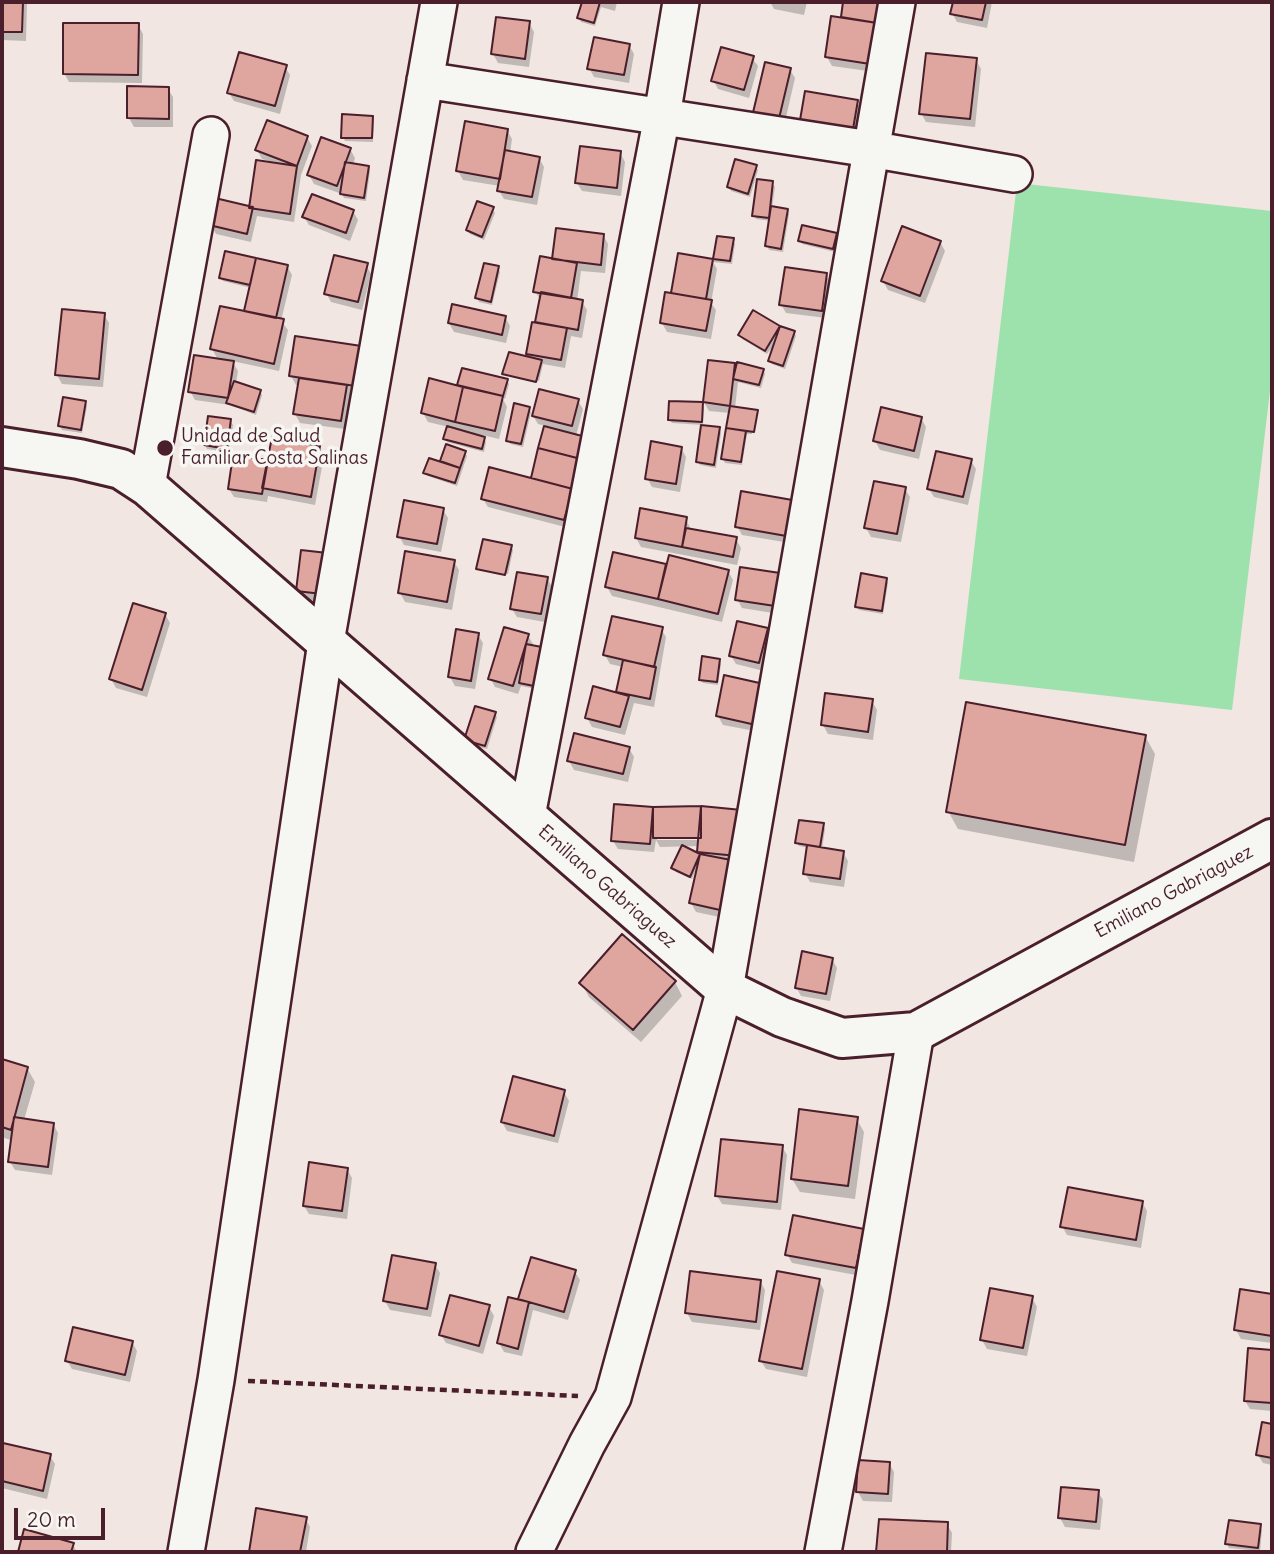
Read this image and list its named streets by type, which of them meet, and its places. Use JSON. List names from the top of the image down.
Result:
{
  "streets": {
    "main road": ["Emiliano Gabriaguez"]
  },
  "places": ["Unidad de Salud Familiar Costa Salinas"],
  "scale_bar": "20 m"
}
